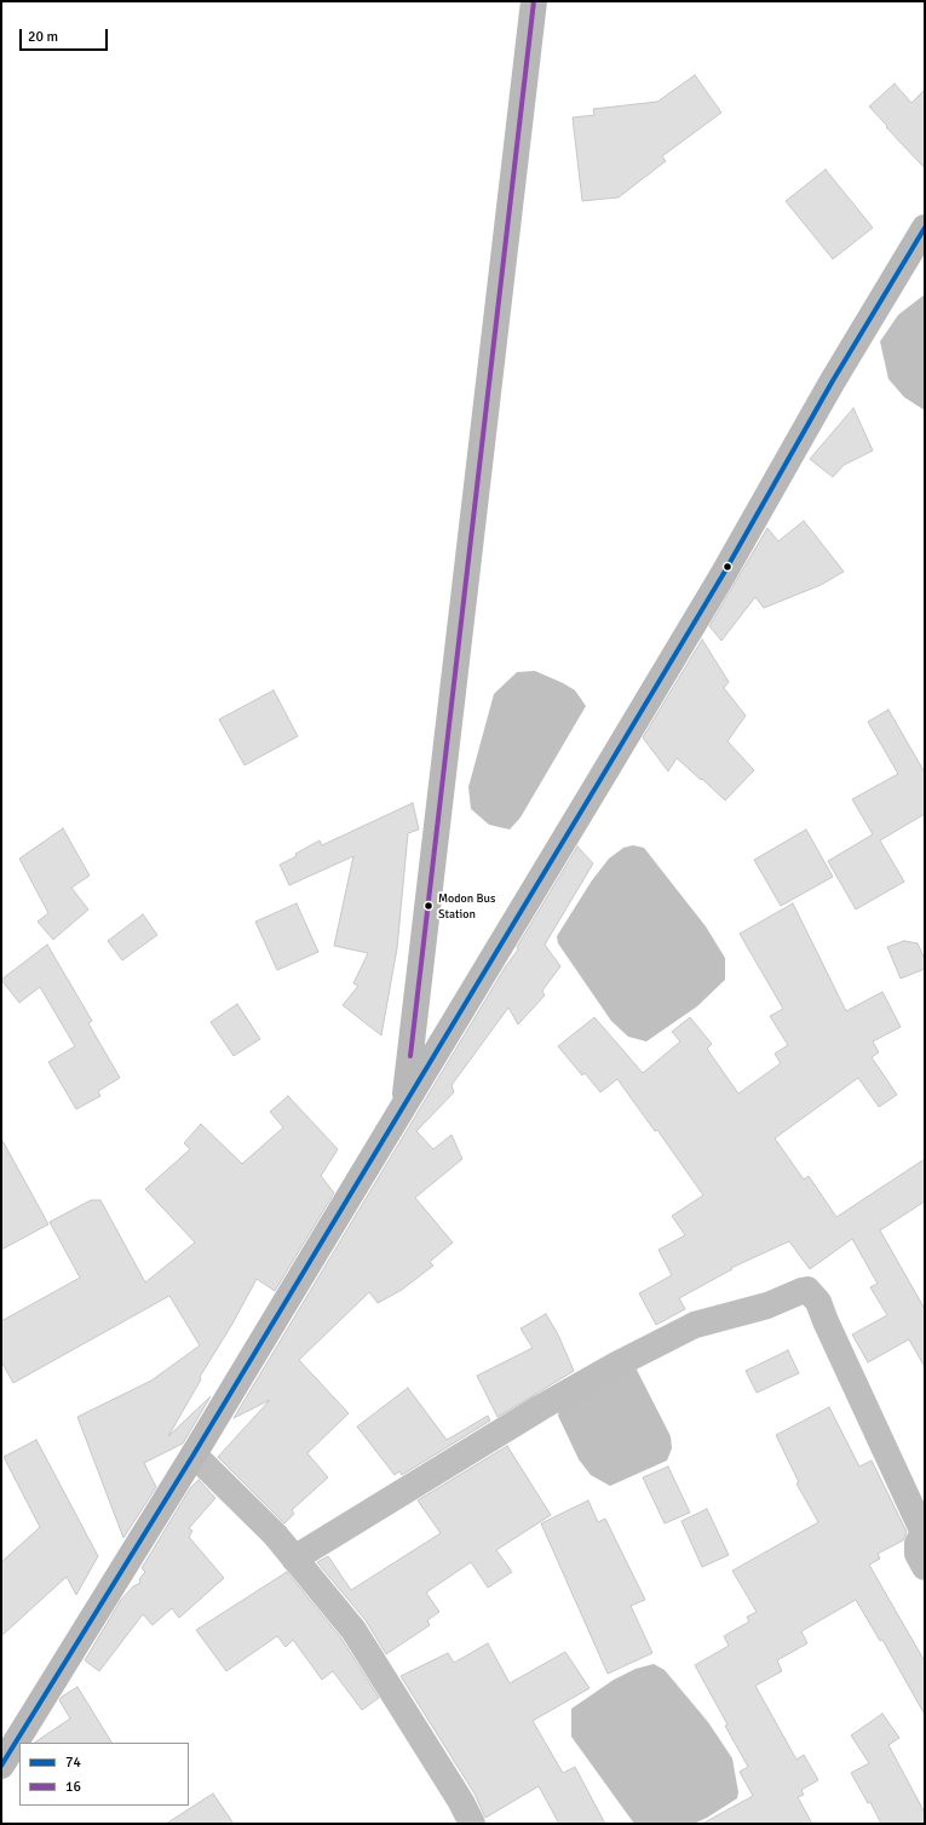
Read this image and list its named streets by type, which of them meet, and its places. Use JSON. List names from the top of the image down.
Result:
{
  "places": ["Modon Bus Station"],
  "lines": ["transit line 16", "transit line 74"],
  "legend": ["74", "16"],
  "scale_bar": "20 m"
}
